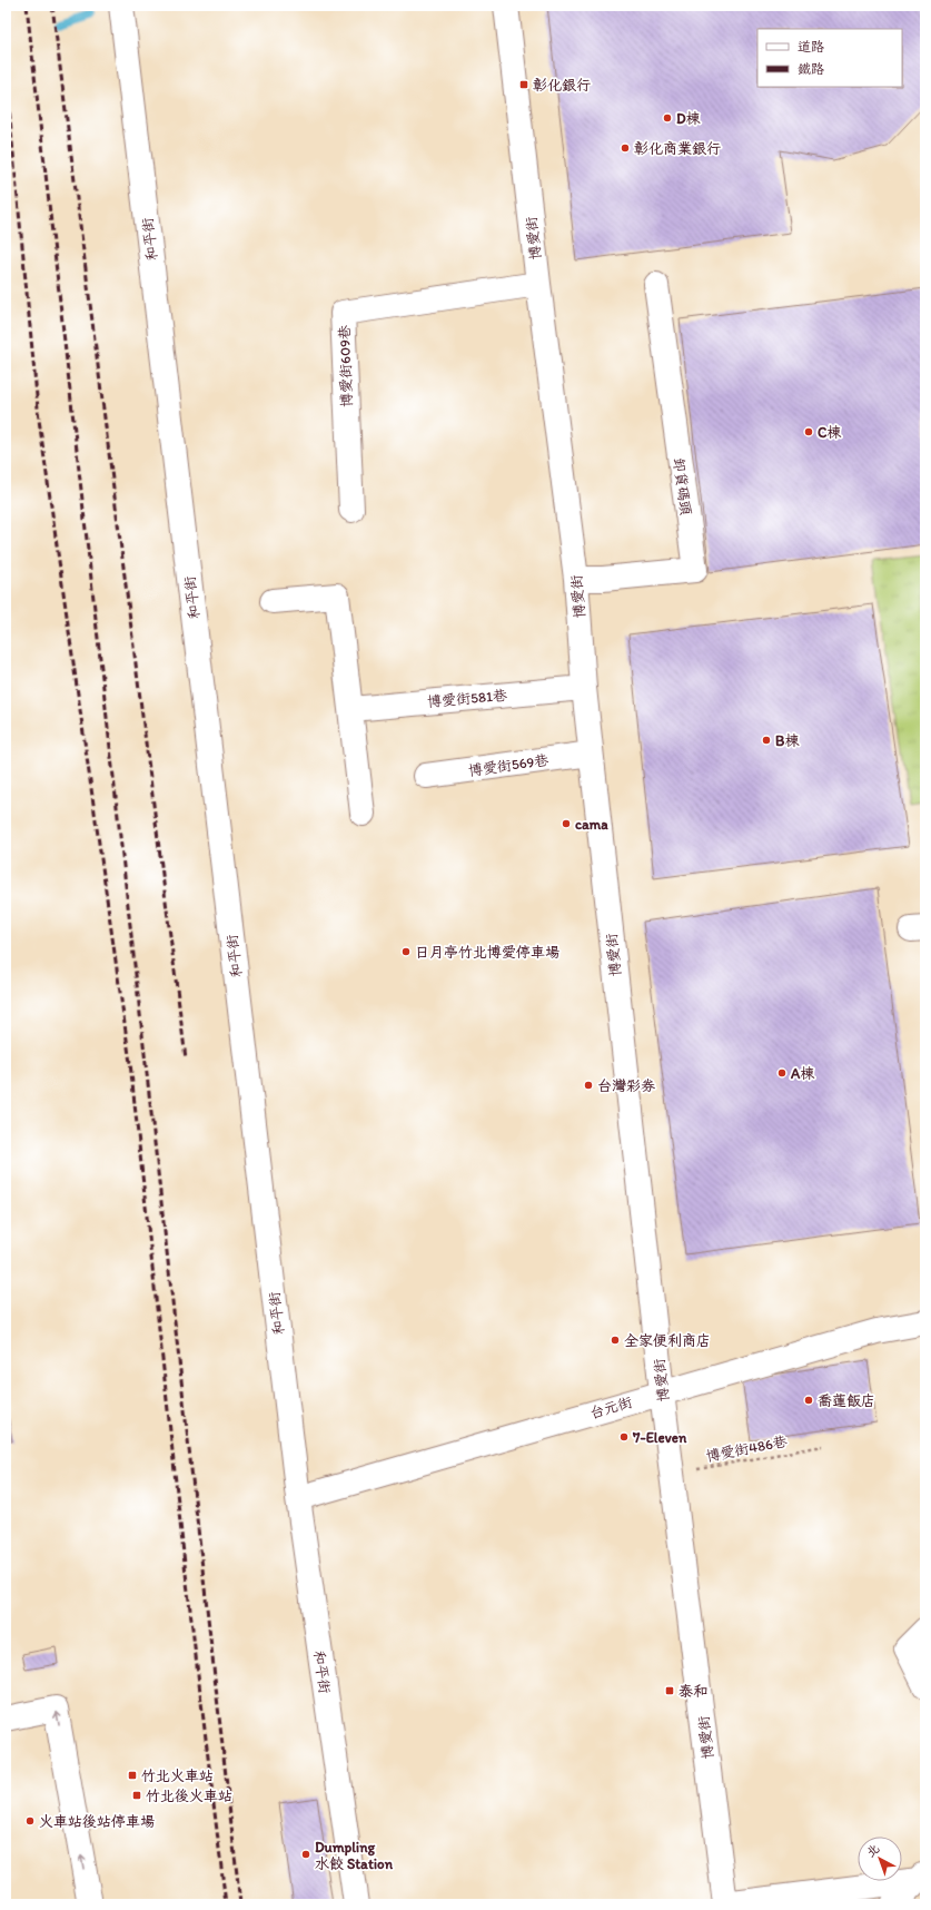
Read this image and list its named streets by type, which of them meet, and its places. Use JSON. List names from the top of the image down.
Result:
{
  "streets": {
    "street": [
      "博愛街",
      "和平街",
      "博愛街609巷",
      "卸貨碼頭",
      "博愛街581巷",
      "博愛街569巷",
      "台元街"
    ],
    "path": ["博愛街486巷"]
  },
  "crossings": [
    ["博愛街", "博愛街609巷"],
    ["博愛街", "卸貨碼頭"],
    ["博愛街", "博愛街581巷"],
    ["博愛街", "博愛街569巷"],
    ["博愛街", "台元街"],
    ["博愛街", "博愛街486巷"],
    ["和平街", "台元街"]
  ],
  "places": {
    "transit": [
      "彰化銀行",
      "泰和",
      "竹北火車站",
      "竹北後火車站"
    ],
    "other": [
      "D棟",
      "彰化商業銀行",
      "C棟",
      "B棟",
      "cama",
      "日月亭竹北博愛停車場",
      "A棟",
      "台灣彩券",
      "全家便利商店",
      "喬蓮飯店",
      "7-Eleven",
      "火車站後站停車場",
      "Dumpling 水餃 Station"
    ]
  },
  "legend": ["道路", "鐵路"],
  "north": "top left"
}
